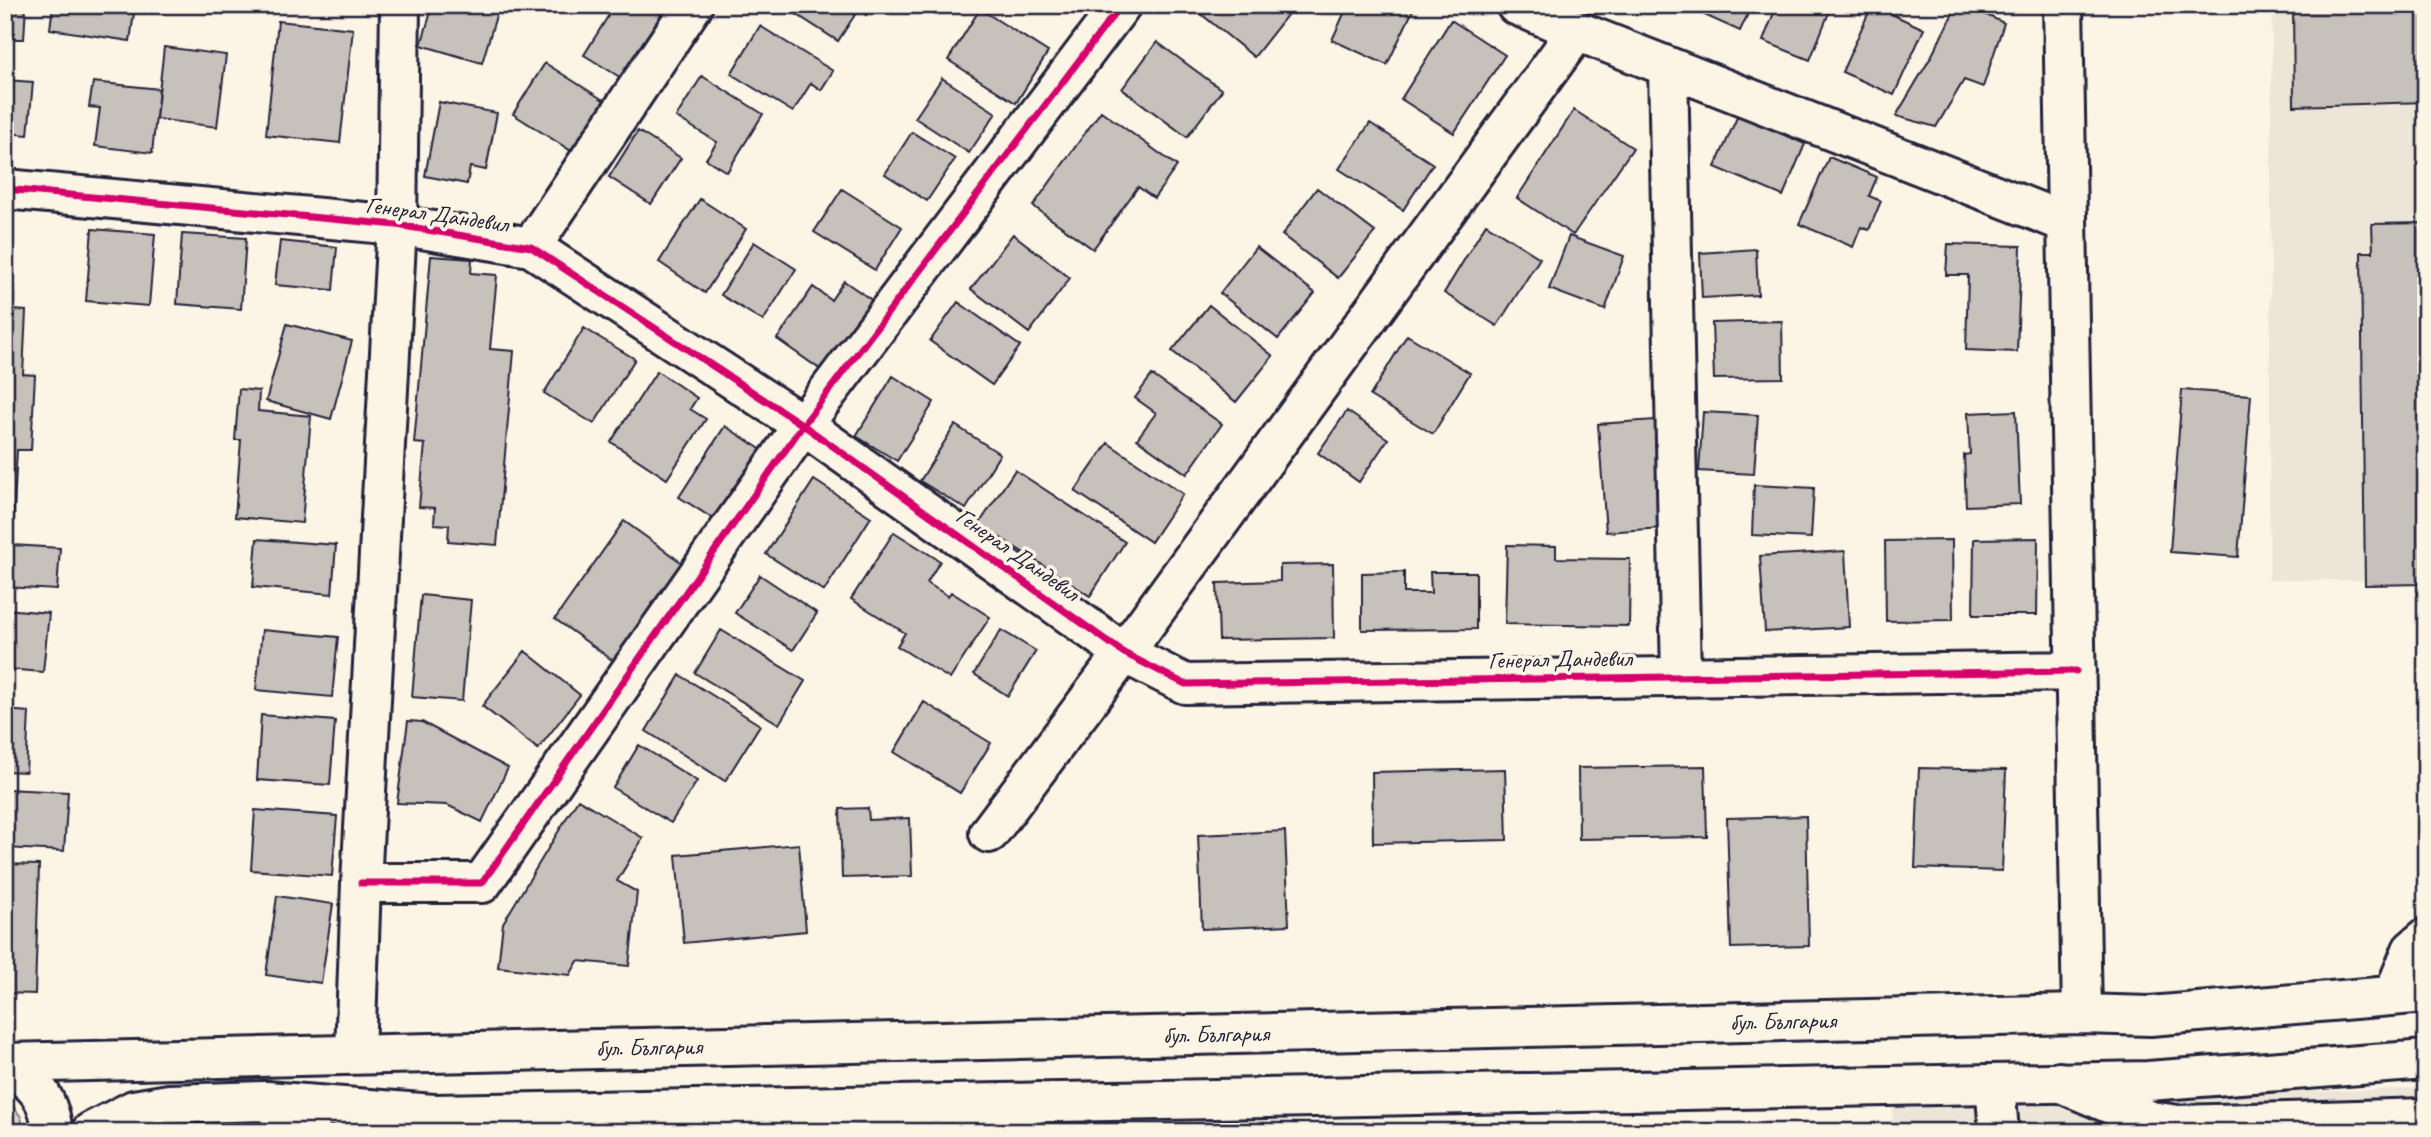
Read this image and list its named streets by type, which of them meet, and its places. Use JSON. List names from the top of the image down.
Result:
{
  "streets": {
    "street": ["Генерал Дандевил", "бул. България"]
  }
}
